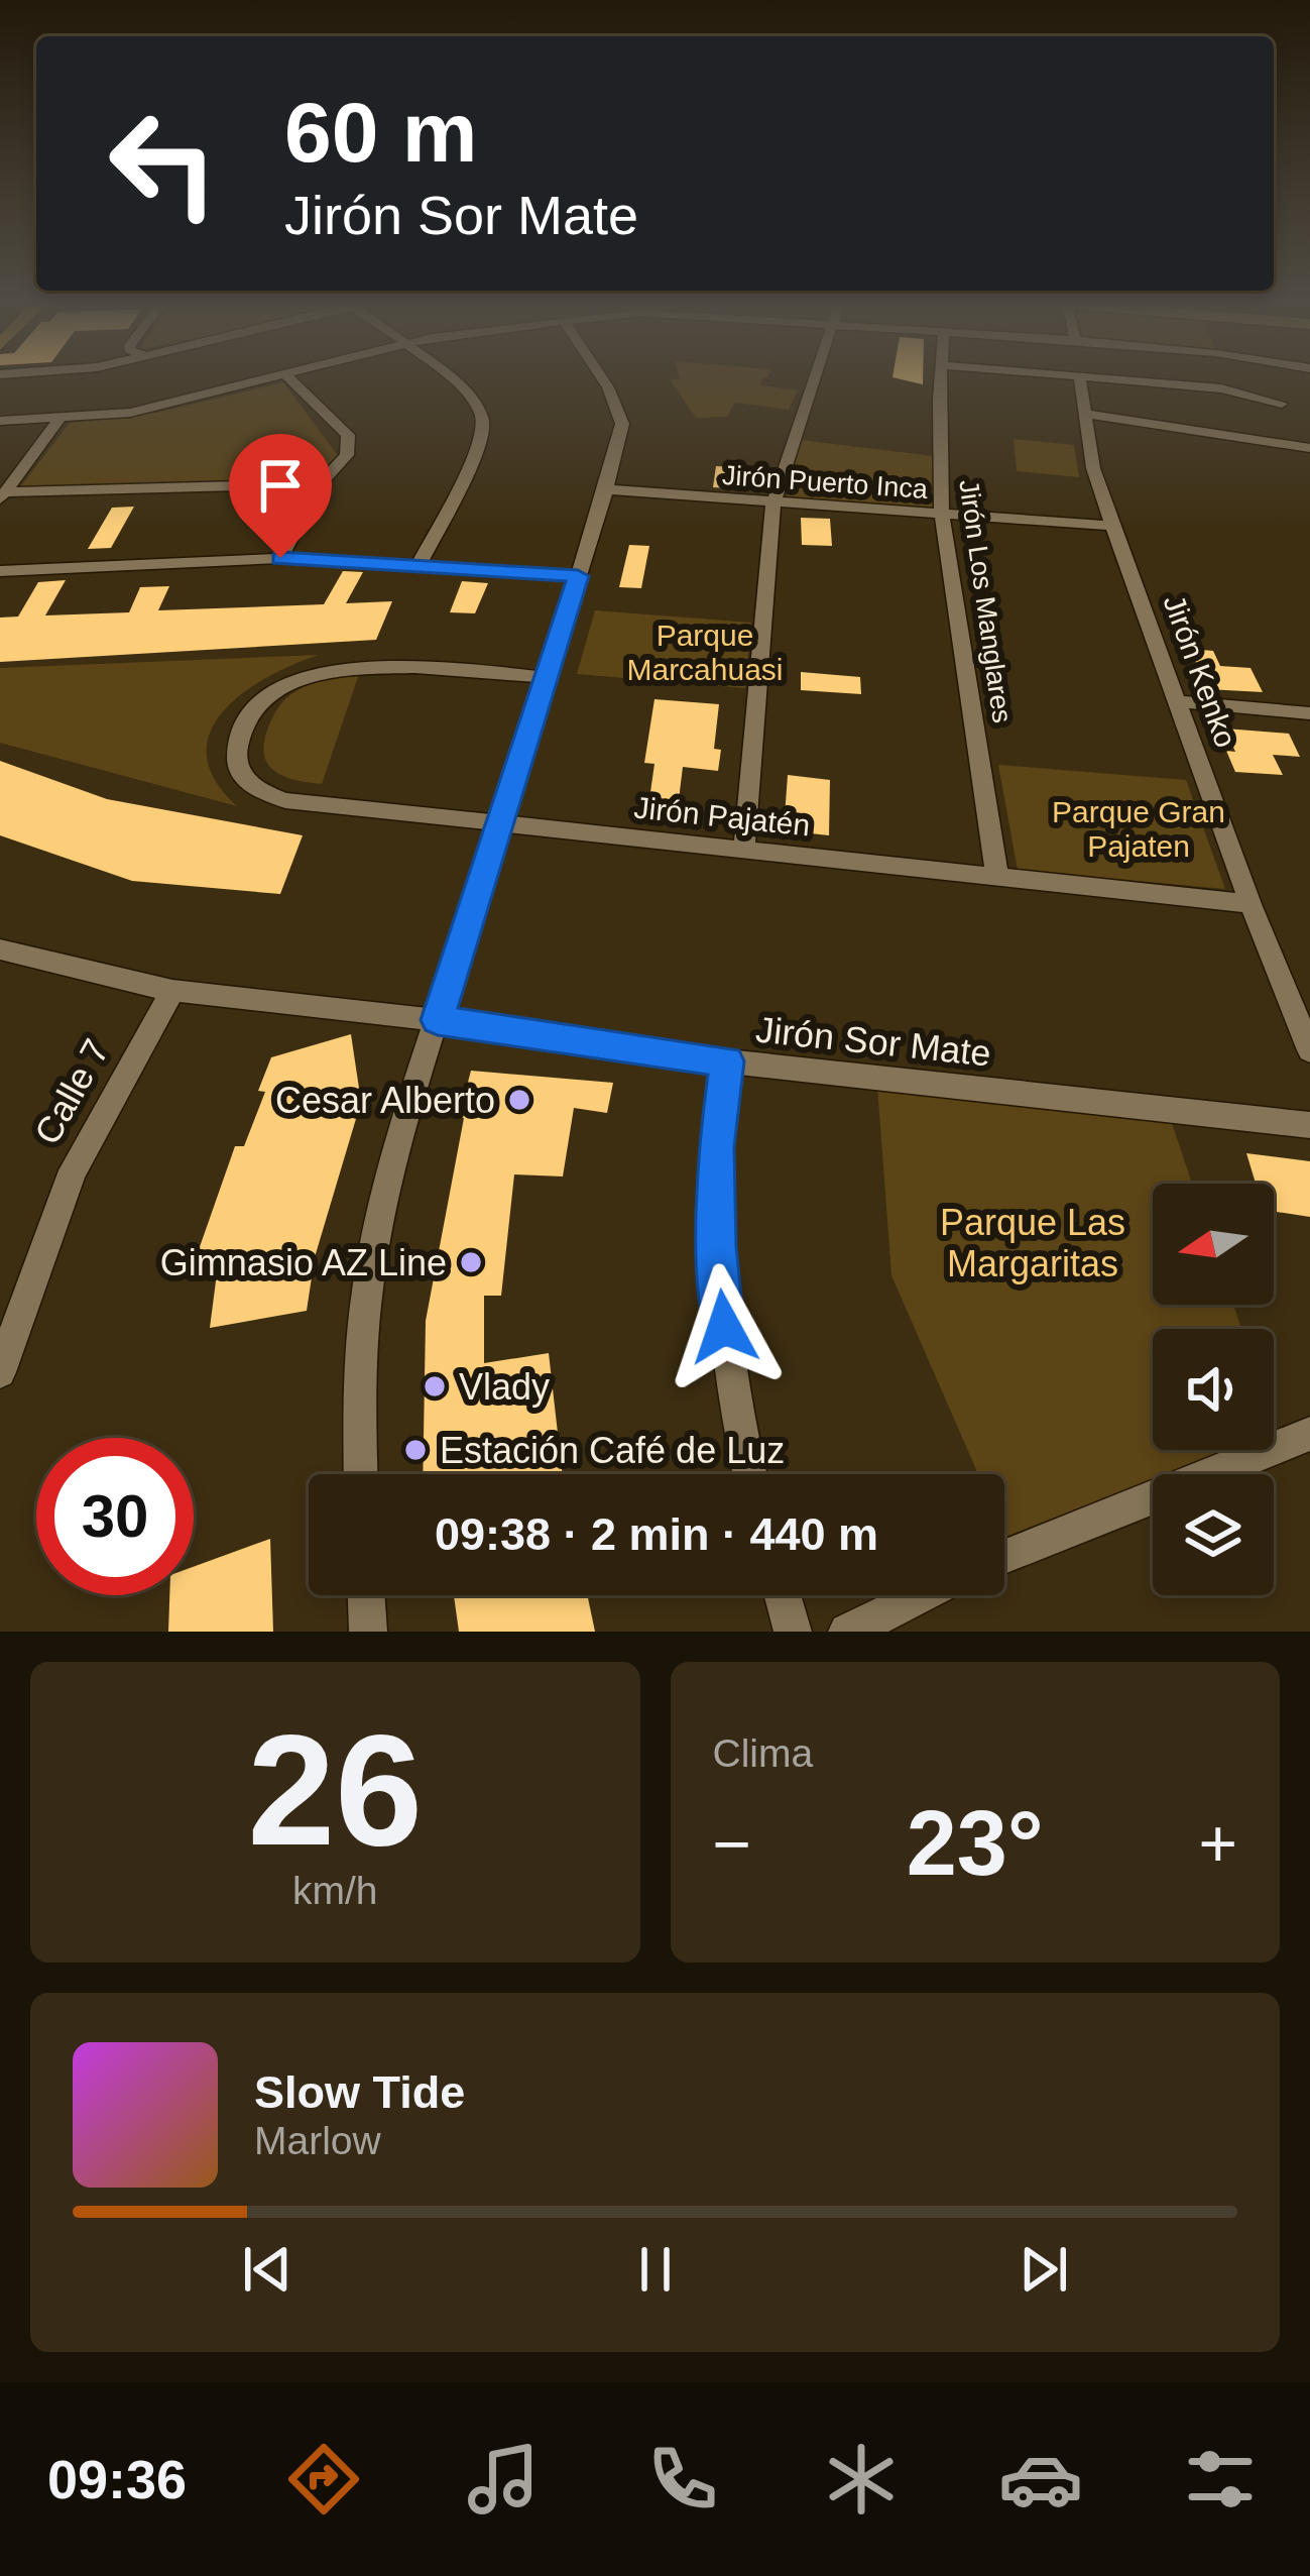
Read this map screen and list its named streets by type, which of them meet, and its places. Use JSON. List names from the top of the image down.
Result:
{
  "streets": {
    "street": [
      "Jirón Puerto Inca",
      "Jirón Los Manglares",
      "Jirón Kenko",
      "Jirón Pajatén",
      "Jirón Sor Mate",
      "Calle 7"
    ]
  },
  "crossings": [
    ["Jirón Puerto Inca", "Jirón Los Manglares"],
    ["Jirón Puerto Inca", "Jirón Kenko"],
    ["Jirón Los Manglares", "Jirón Pajatén"],
    ["Jirón Kenko", "Jirón Pajatén"],
    ["Jirón Sor Mate", "Calle 7"]
  ],
  "parks": ["Parque Marcahuasi", "Parque Gran Pajaten", "Parque Las Margaritas"],
  "places": [
    "Cesar Alberto",
    "Gimnasio AZ Line",
    "Vlady",
    "Estación Café de Luz"
  ],
  "north": "left",
  "page": {
    "turn": ["60 m", "Jirón Sor Mate"],
    "limit": "30",
    "trip": "09:38 · 2 min · 440 m",
    "tile": [
      ["26", "km/h"],
      "Clima"
    ],
    "heat": ["−", "23°", "+"],
    "song": ["Slow Tide", "Marlow"],
    "tabs": "09:36"
  }
}
